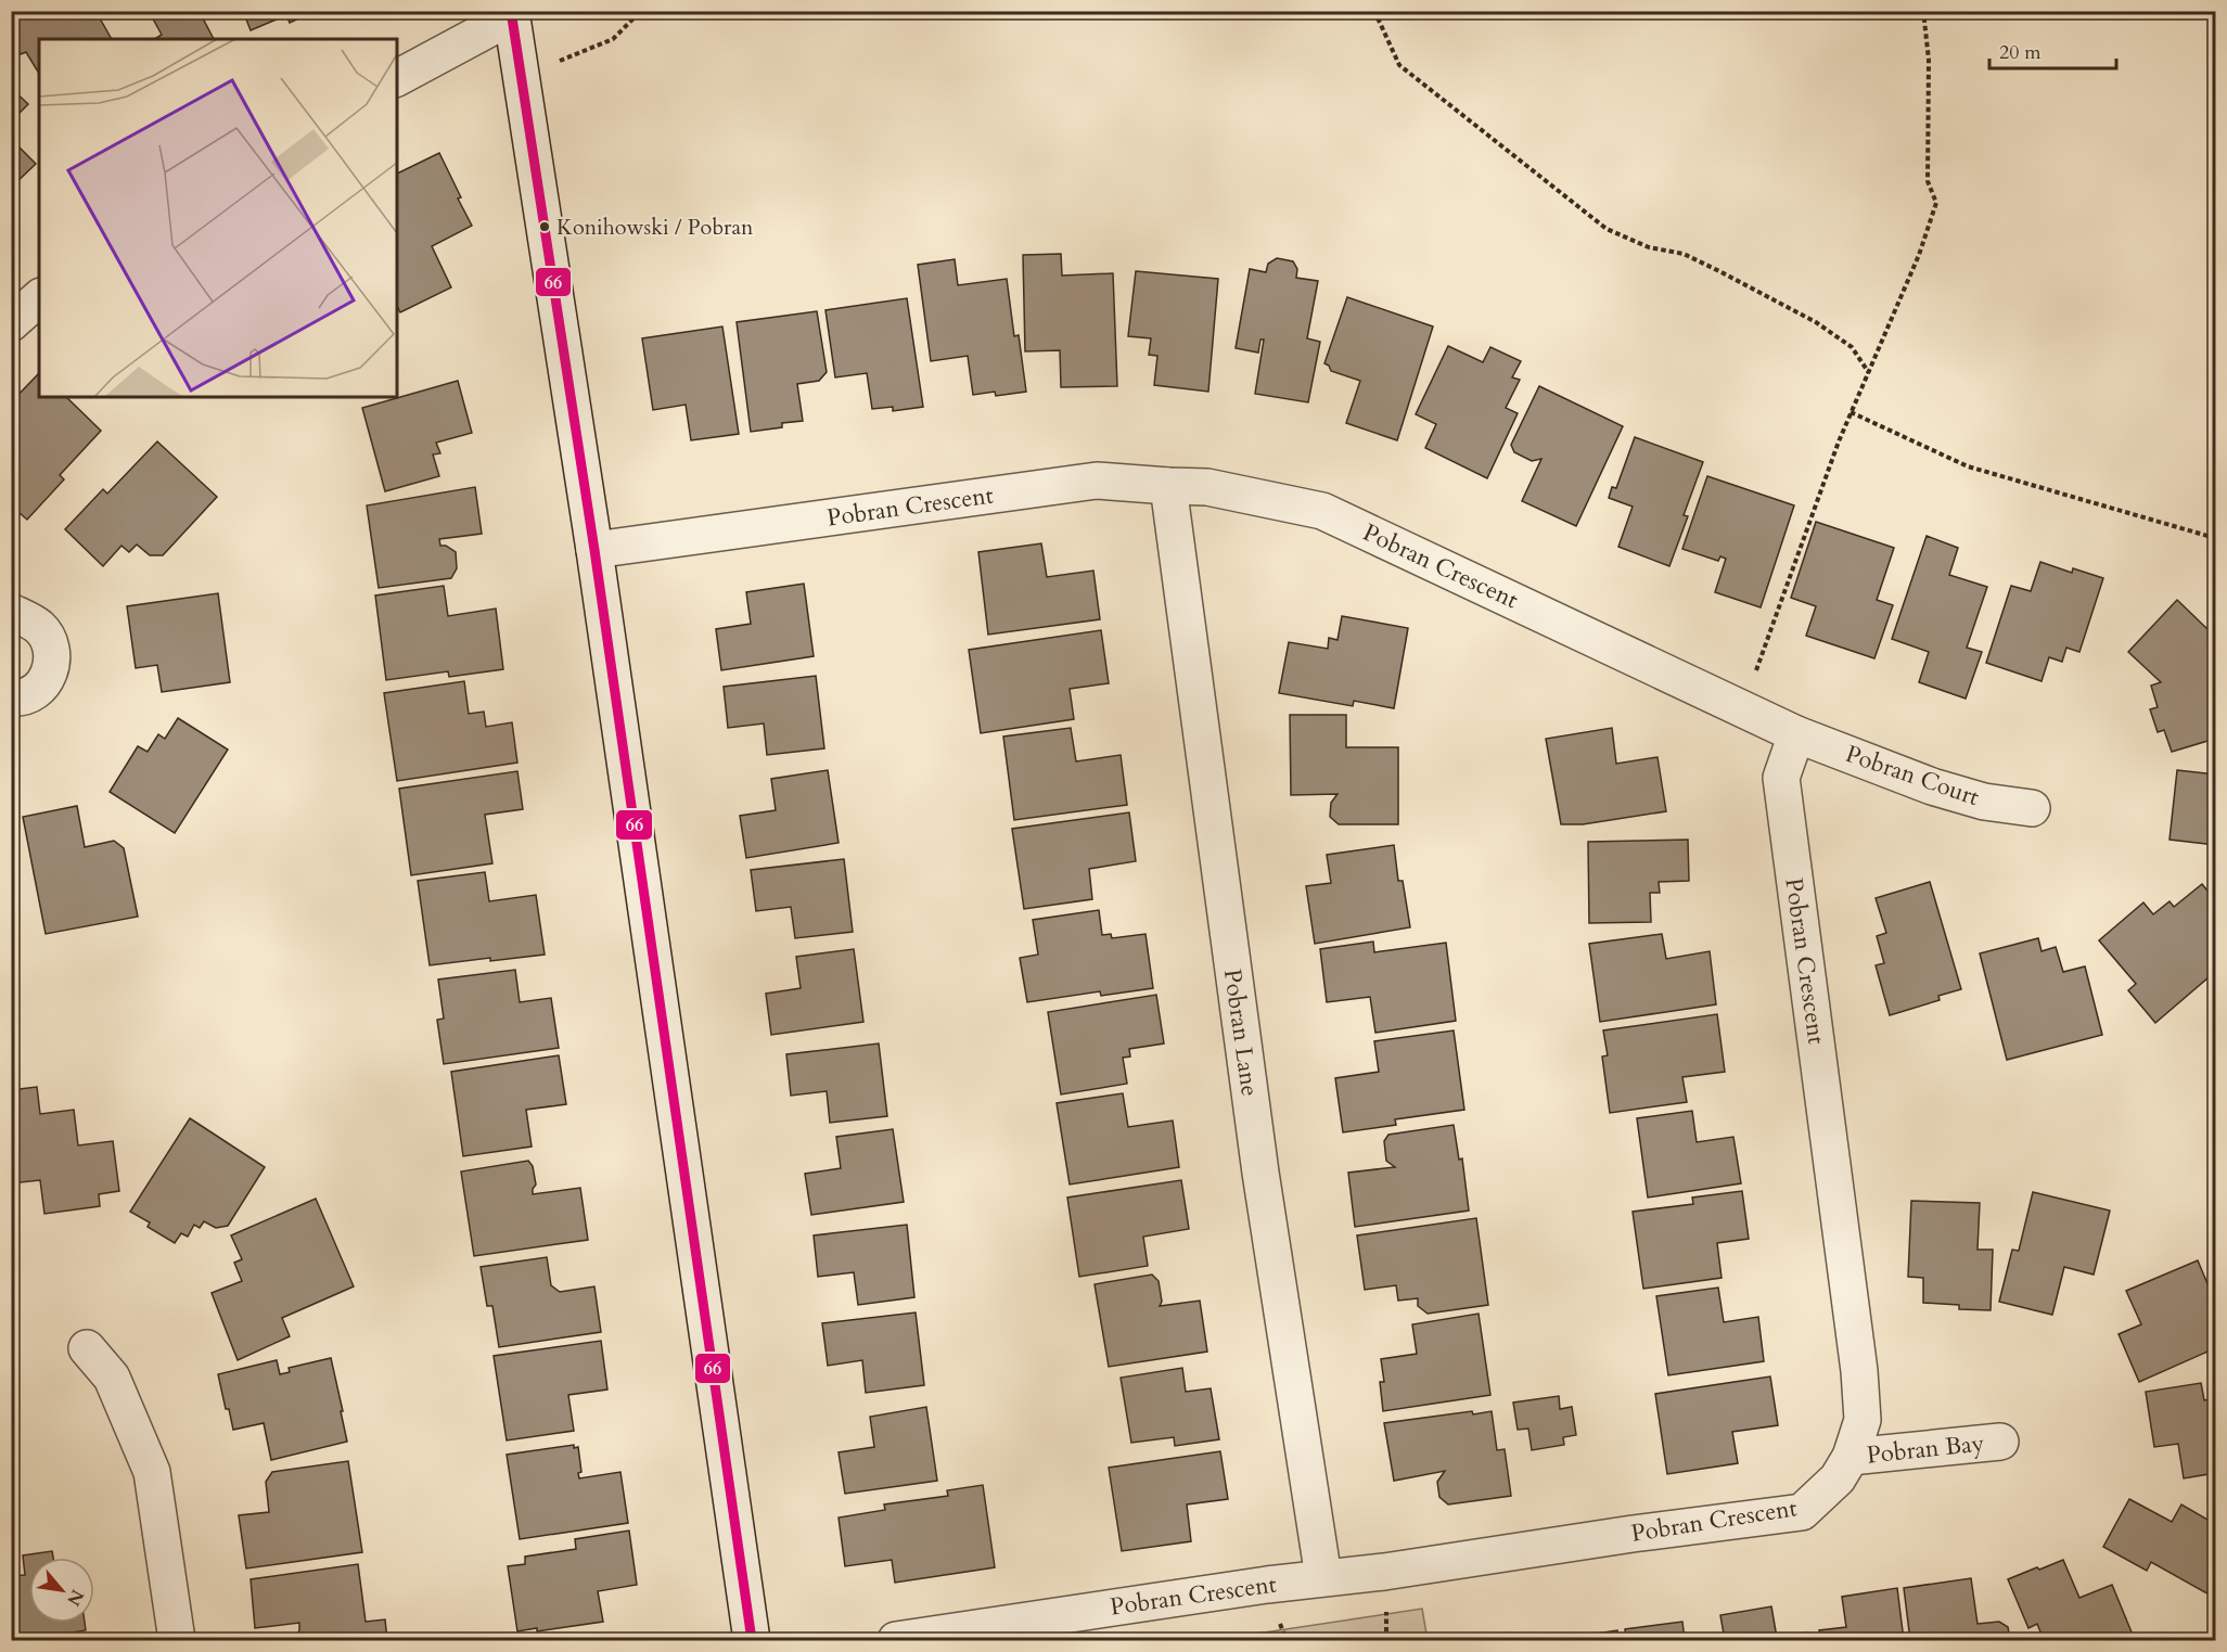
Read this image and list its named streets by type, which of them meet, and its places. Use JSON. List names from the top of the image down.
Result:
{
  "streets": {
    "street": [
      "Pobran Crescent",
      "Pobran Court",
      "Pobran Lane",
      "Pobran Bay"
    ]
  },
  "crossings": [
    ["Pobran Crescent", "Pobran Court"],
    ["Pobran Crescent", "Pobran Lane"],
    ["Pobran Crescent", "Pobran Bay"]
  ],
  "places": ["Konihowski / Pobran"],
  "lines": ["transit line 66"],
  "scale_bar": "20 m",
  "north": "bottom right"
}
